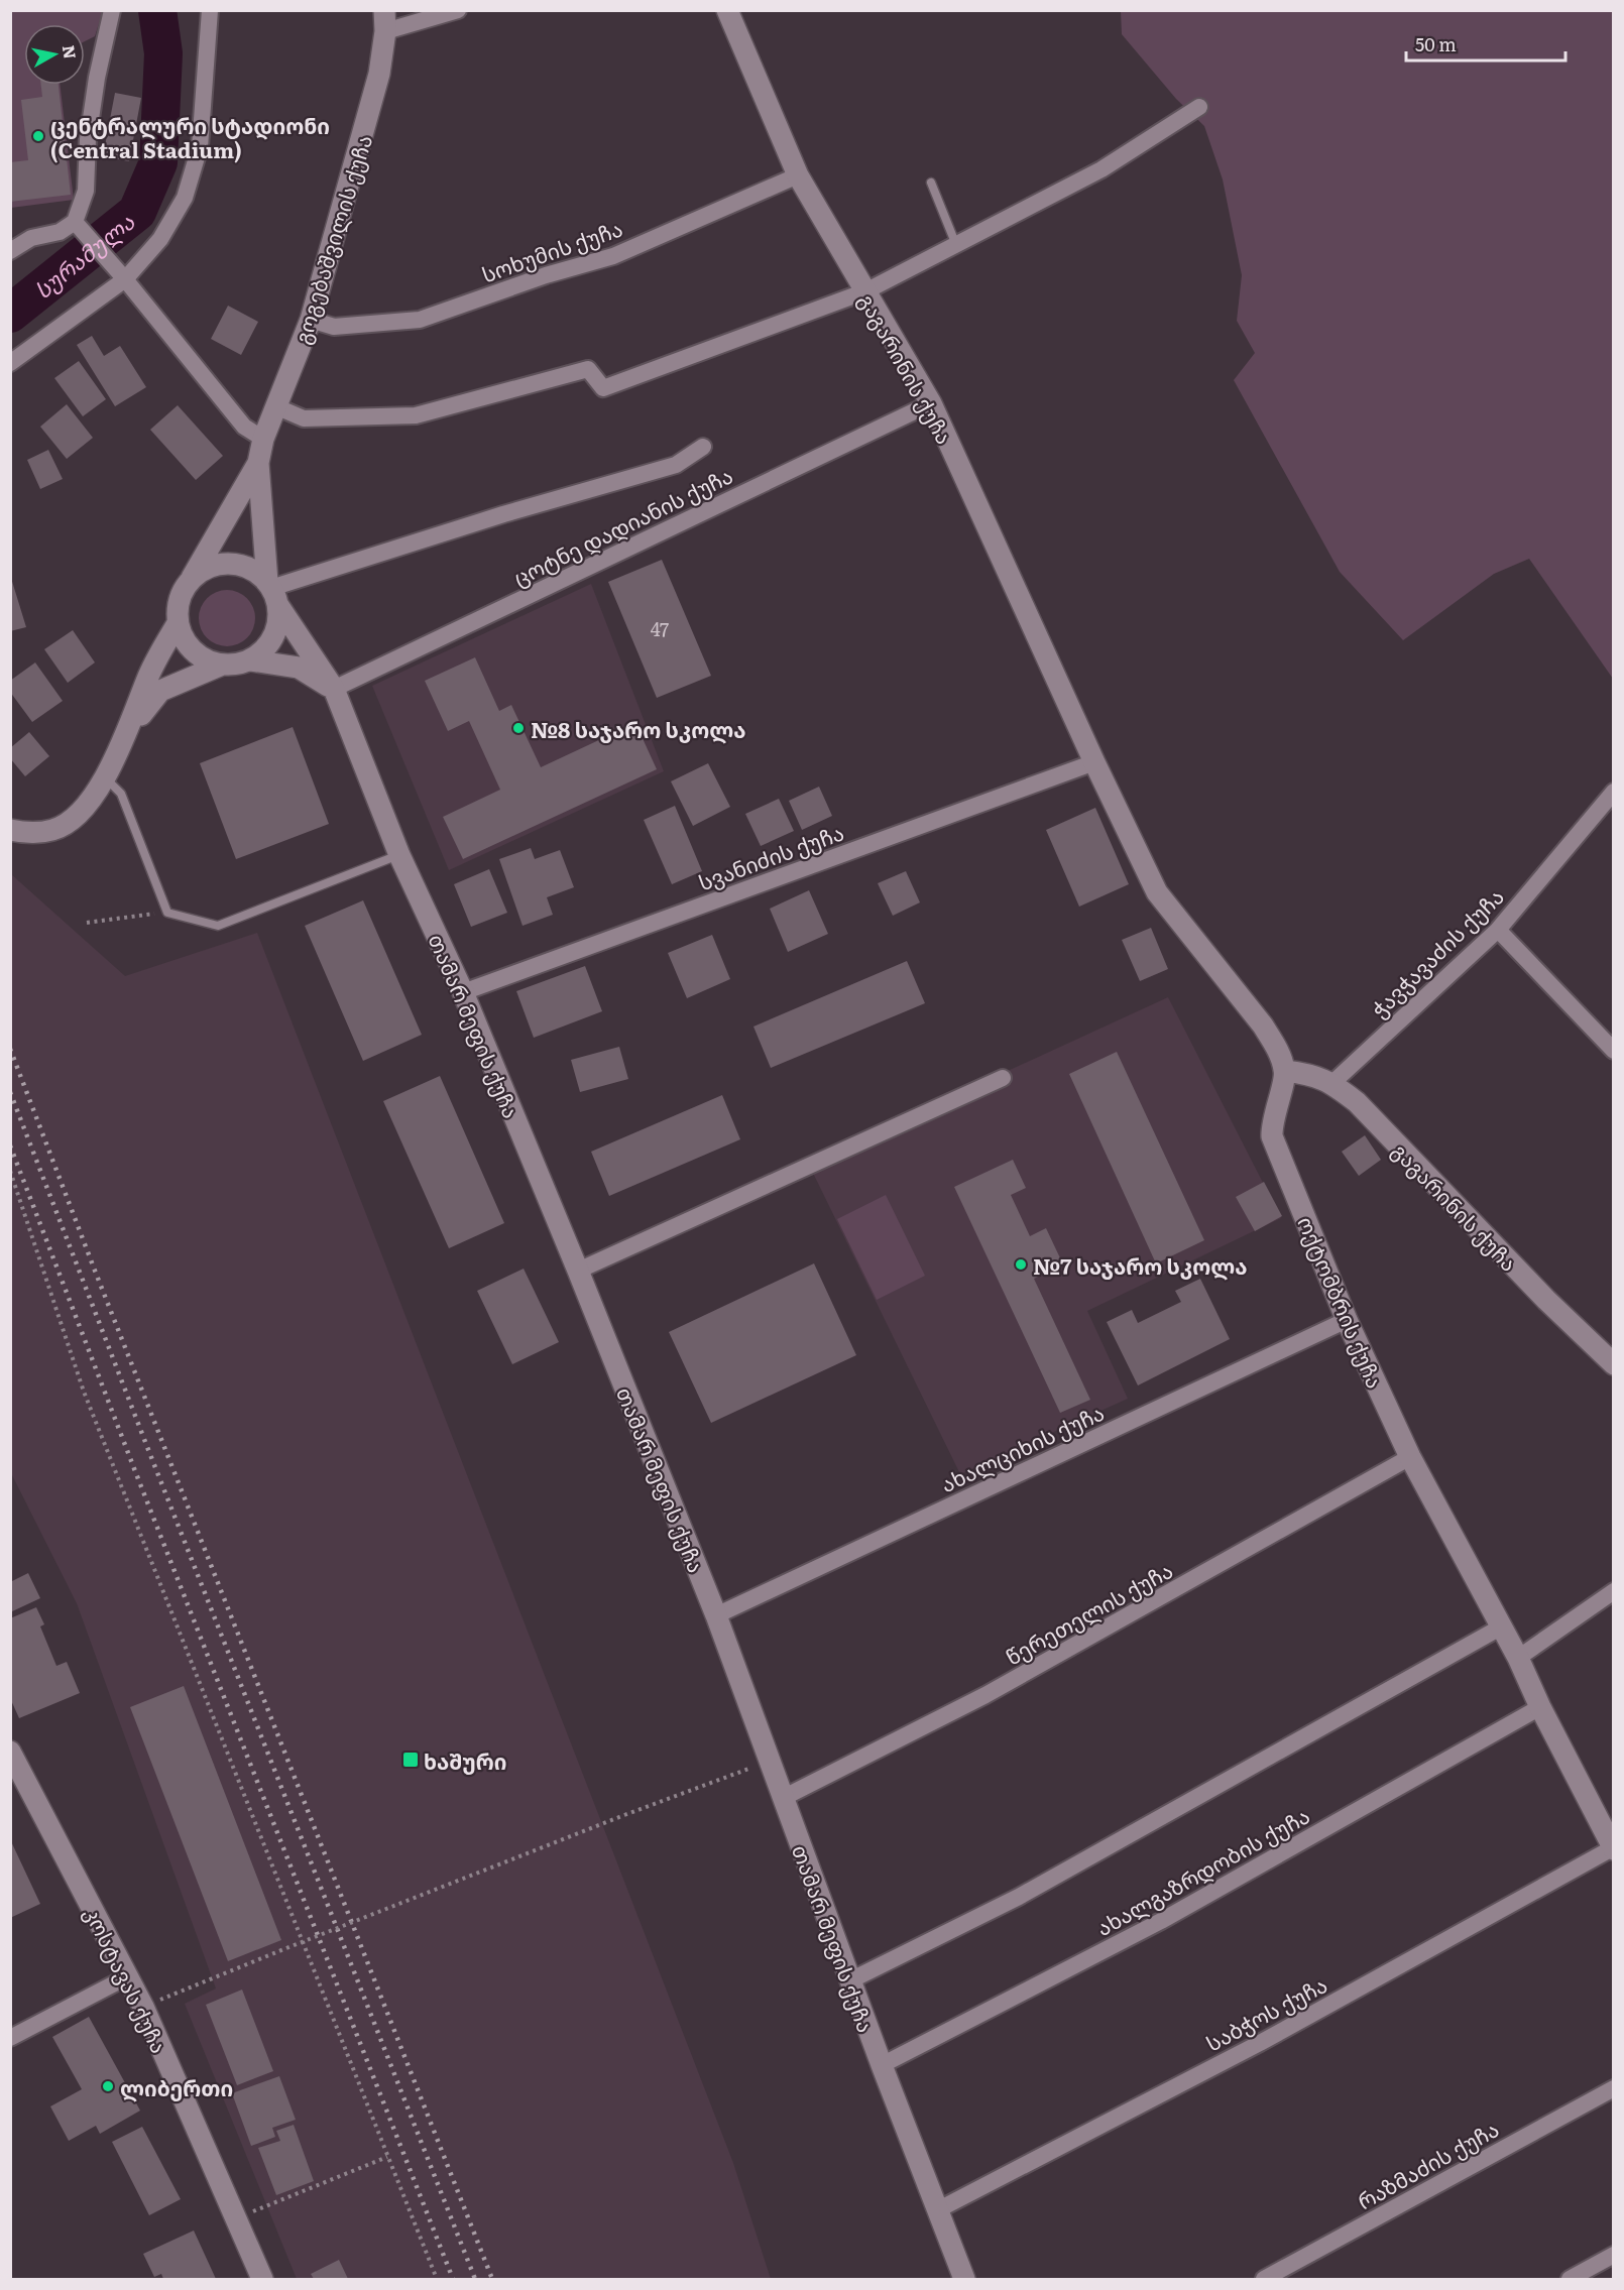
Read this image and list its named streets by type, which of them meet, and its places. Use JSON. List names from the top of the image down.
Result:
{
  "streets": {
    "street": [
      "გოგებაშვილის ქუჩა",
      "სოხუმის ქუჩა",
      "გაგარინის ქუჩა",
      "ცოტნე დადიანის ქუჩა",
      "სვანიძის ქუჩა",
      "ჭავჭავაძის ქუჩა",
      "თამარ მეფის ქუჩა",
      "ოქტომბრის ქუჩა",
      "ახალციხის ქუჩა",
      "წერეთელის ქუჩა",
      "ახალგაზრდობის ქუჩა",
      "კოსტავას ქუჩა",
      "საბჭოს ქუჩა",
      "რაზმაძის ქუჩა"
    ]
  },
  "crossings": [
    ["გოგებაშვილის ქუჩა", "სოხუმის ქუჩა"],
    ["გოგებაშვილის ქუჩა", "თამარ მეფის ქუჩა"],
    ["სოხუმის ქუჩა", "გაგარინის ქუჩა"],
    ["გაგარინის ქუჩა", "ცოტნე დადიანის ქუჩა"],
    ["გაგარინის ქუჩა", "სვანიძის ქუჩა"],
    ["გაგარინის ქუჩა", "ჭავჭავაძის ქუჩა"],
    ["გაგარინის ქუჩა", "ოქტომბრის ქუჩა"],
    ["ცოტნე დადიანის ქუჩა", "თამარ მეფის ქუჩა"],
    ["სვანიძის ქუჩა", "თამარ მეფის ქუჩა"],
    ["თამარ მეფის ქუჩა", "ახალციხის ქუჩა"],
    ["თამარ მეფის ქუჩა", "წერეთელის ქუჩა"],
    ["თამარ მეფის ქუჩა", "ახალგაზრდობის ქუჩა"],
    ["თამარ მეფის ქუჩა", "საბჭოს ქუჩა"],
    ["ოქტომბრის ქუჩა", "ახალციხის ქუჩა"],
    ["ოქტომბრის ქუჩა", "წერეთელის ქუჩა"],
    ["ოქტომბრის ქუჩა", "ახალგაზრდობის ქუჩა"],
    ["ოქტომბრის ქუჩა", "საბჭოს ქუჩა"]
  ],
  "water": ["სურამულა"],
  "places": {
    "other": [
      "ცენტრალური სტადიონი (Central Stadium)",
      "№8 საჯარო სკოლა",
      "№7 საჯარო სკოლა",
      "ლიბერთი"
    ],
    "transit": ["ხაშური"]
  },
  "house_numbers": ["47"],
  "scale_bar": "50 m",
  "north": "right"
}
